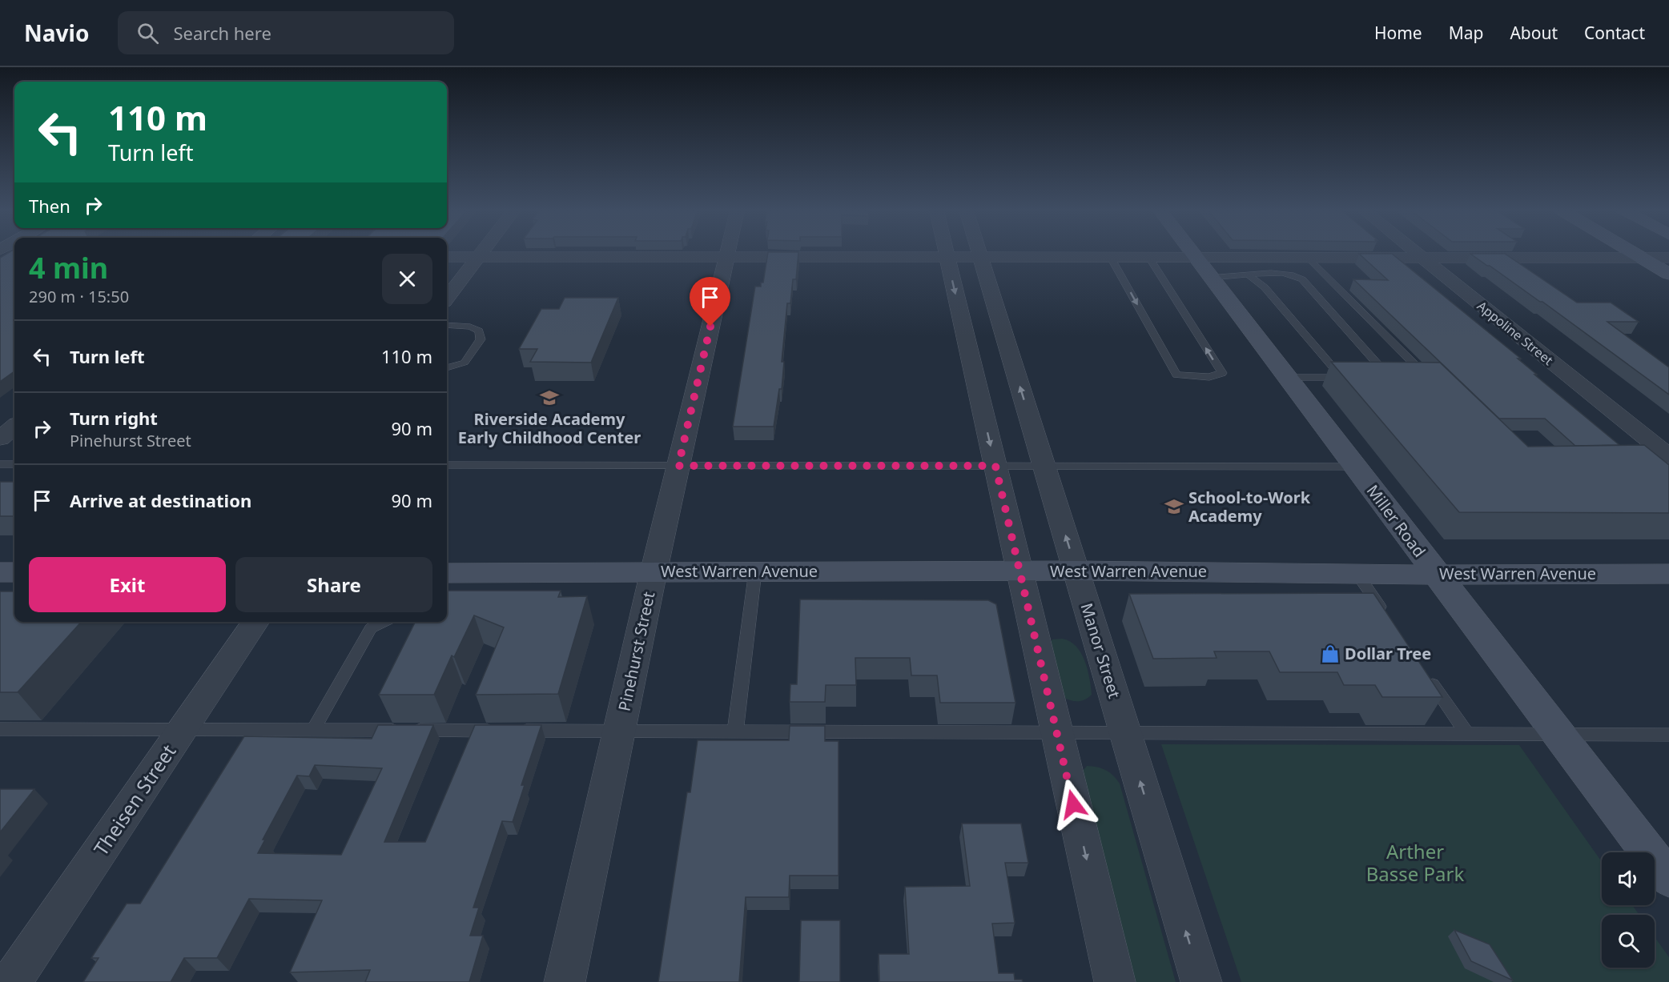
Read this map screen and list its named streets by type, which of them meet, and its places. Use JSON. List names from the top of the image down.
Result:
{
  "streets": {
    "street": [
      "Appoline Street",
      "Miller Road",
      "West Warren Avenue",
      "Manor Street",
      "Pinehurst Street",
      "Theisen Street"
    ]
  },
  "crossings": [
    ["Miller Road", "West Warren Avenue"],
    ["West Warren Avenue", "Manor Street"],
    ["West Warren Avenue", "Pinehurst Street"]
  ],
  "parks": ["Arther Basse Park"],
  "places": {
    "school or university": ["Riverside Academy Early Childhood Center", "School-to-Work Academy"],
    "shop": ["Dollar Tree"]
  },
  "page": {
    "header": "Navio",
    "search": "Search here",
    "nav": [
      "Home",
      "Map",
      "About",
      "Contact"
    ],
    "turn": ["110 m", "Turn left"],
    "then": "Then",
    "heading": ["4 min", "290 m · 15:50"],
    "list": [
      {
        "name": "Turn left",
        "value": "110 m"
      },
      {
        "name": "Turn right",
        "note": "Pinehurst Street",
        "value": "90 m"
      },
      {
        "name": "Arrive at destination",
        "value": "90 m"
      }
    ],
    "buttons": ["Exit", "Share"]
  }
}
